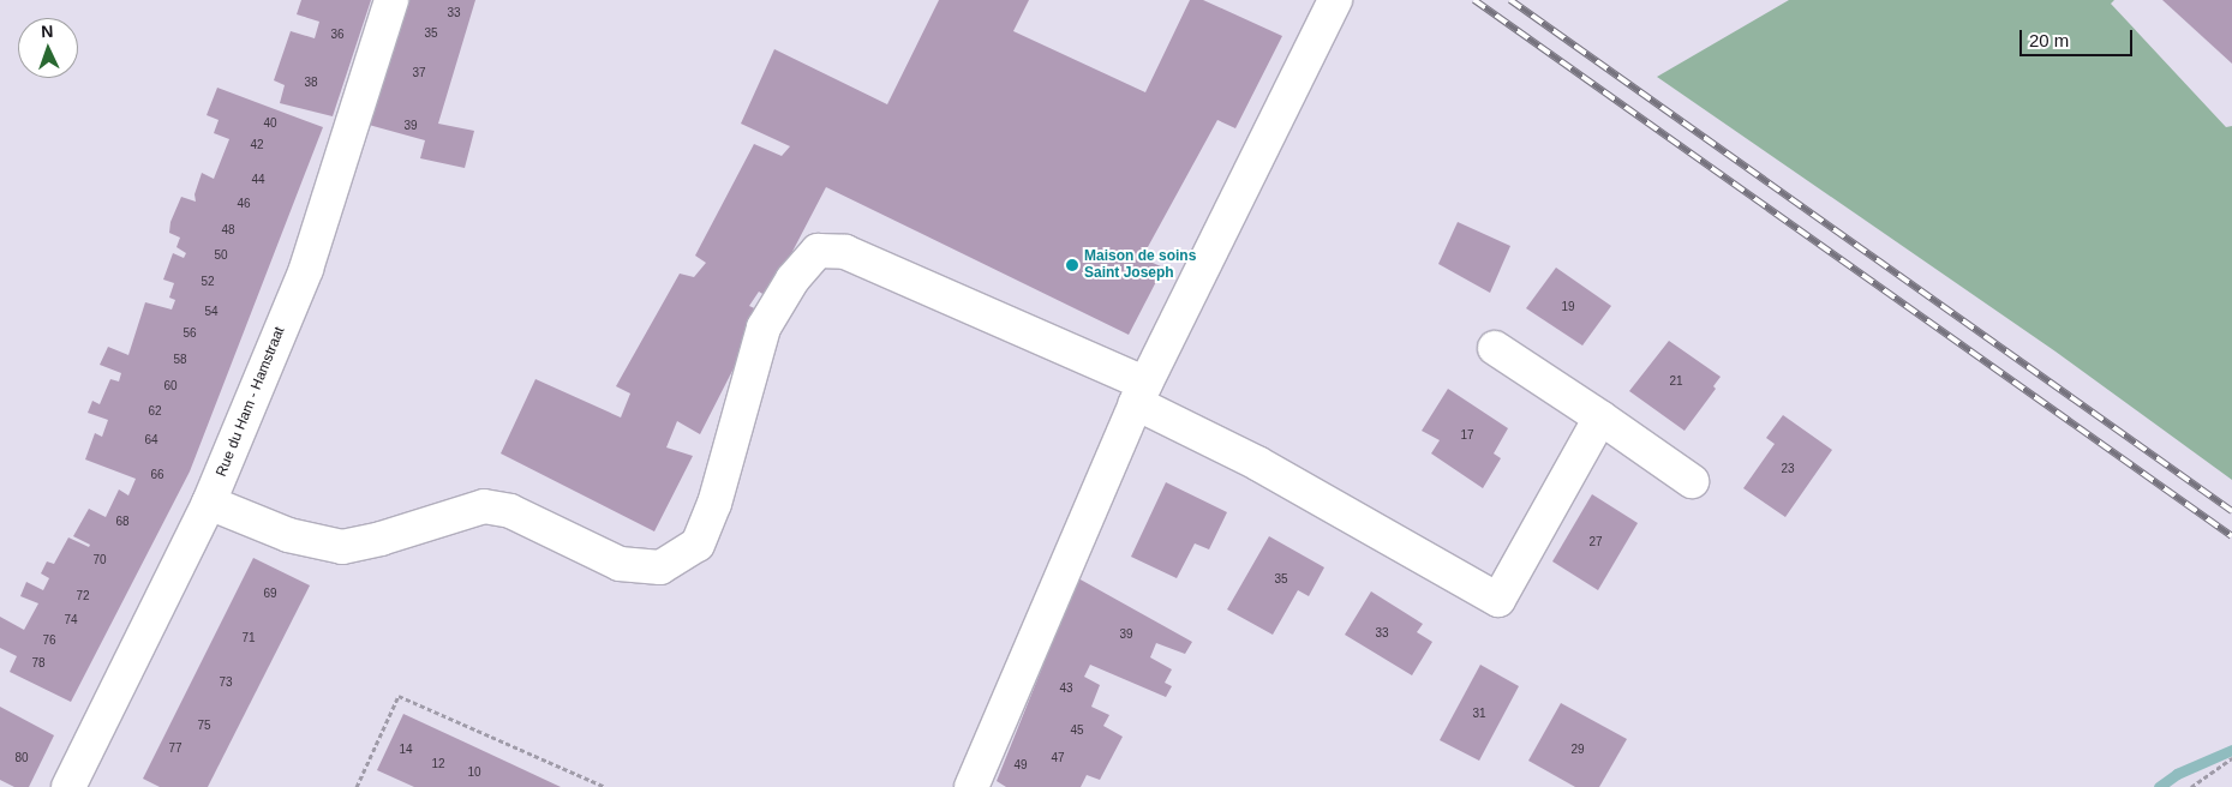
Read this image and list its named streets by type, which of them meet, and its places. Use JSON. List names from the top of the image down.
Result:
{
  "streets": {
    "street": ["Rue du Ham - Hamstraat"]
  },
  "places": ["Maison de soins Saint Joseph"],
  "house_numbers": [
    "33",
    "35",
    "36",
    "37",
    "38",
    "40",
    "39",
    "42",
    "44",
    "46",
    "48",
    "50",
    "52",
    "19",
    "54",
    "56",
    "58",
    "21",
    "60",
    "62",
    "17",
    "64",
    "23",
    "66",
    "68",
    "27",
    "70",
    "35",
    "69",
    "72",
    "74",
    "33",
    "39",
    "71",
    "76",
    "78",
    "73",
    "43",
    "31",
    "75",
    "45",
    "77",
    "14",
    "29",
    "80",
    "47",
    "12",
    "49",
    "10"
  ],
  "scale_bar": "20 m",
  "north": "top"
}
